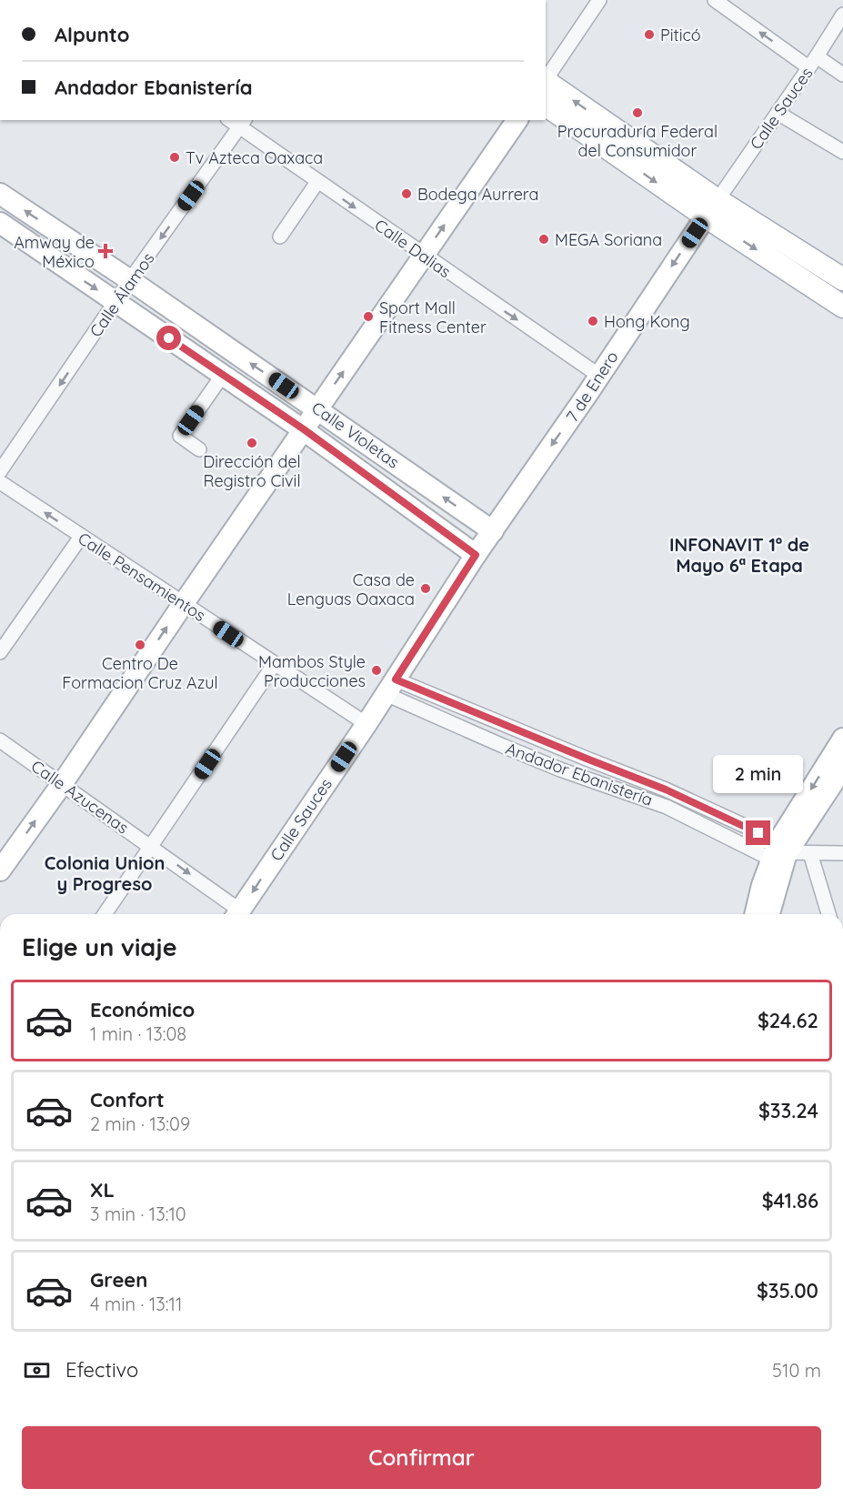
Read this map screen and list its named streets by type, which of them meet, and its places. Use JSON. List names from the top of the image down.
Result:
{
  "streets": {
    "street": [
      "Calle Sauces",
      "Calle Dalias",
      "Calle Álamos",
      "7 de Enero",
      "Calle Violetas",
      "Calle Pensamientos",
      "Andador Ebanistería",
      "Calle Azucenas"
    ]
  },
  "crossings": [
    ["Calle Sauces", "7 de Enero"],
    ["Calle Sauces", "Calle Violetas"],
    ["Calle Sauces", "Calle Pensamientos"],
    ["Calle Sauces", "Andador Ebanistería"],
    ["Calle Dalias", "Calle Álamos"],
    ["Calle Dalias", "7 de Enero"],
    ["Calle Álamos", "Calle Violetas"],
    ["7 de Enero", "Calle Violetas"]
  ],
  "one_way": [
    "Calle Dalias",
    "Calle Álamos",
    "7 de Enero",
    "Calle Azucenas"
  ],
  "districts": ["INFONAVIT 1º de Mayo 6ª Etapa", "Colonia Union y Progreso"],
  "places": {
    "other": [
      "Piticó",
      "Procuraduría Federal del Consumidor",
      "Tv Azteca Oaxaca",
      "Bodega Aurrera",
      "MEGA Soriana",
      "Sport Mall Fitness Center",
      "Hong Kong",
      "Dirección del Registro Civil",
      "Casa de Lenguas Oaxaca",
      "Centro De Formacion Cruz Azul",
      "Mambos Style Producciones"
    ],
    "health": ["Amway de México"]
  },
  "page": {
    "banner": ["Alpunto", "Andador Ebanistería"],
    "bubble": "2 min",
    "heading": "Elige un viaje",
    "list": [
      {
        "name": "Económico",
        "note": "1 min · 13:08",
        "value": "$24.62"
      },
      {
        "name": "Confort",
        "note": "2 min · 13:09",
        "value": "$33.24"
      },
      {
        "name": "XL",
        "note": "3 min · 13:10",
        "value": "$41.86"
      },
      {
        "name": "Green",
        "note": "4 min · 13:11",
        "value": "$35.00"
      }
    ],
    "pay": ["Efectivo", "510 m"],
    "buttons": "Confirmar"
  }
}
